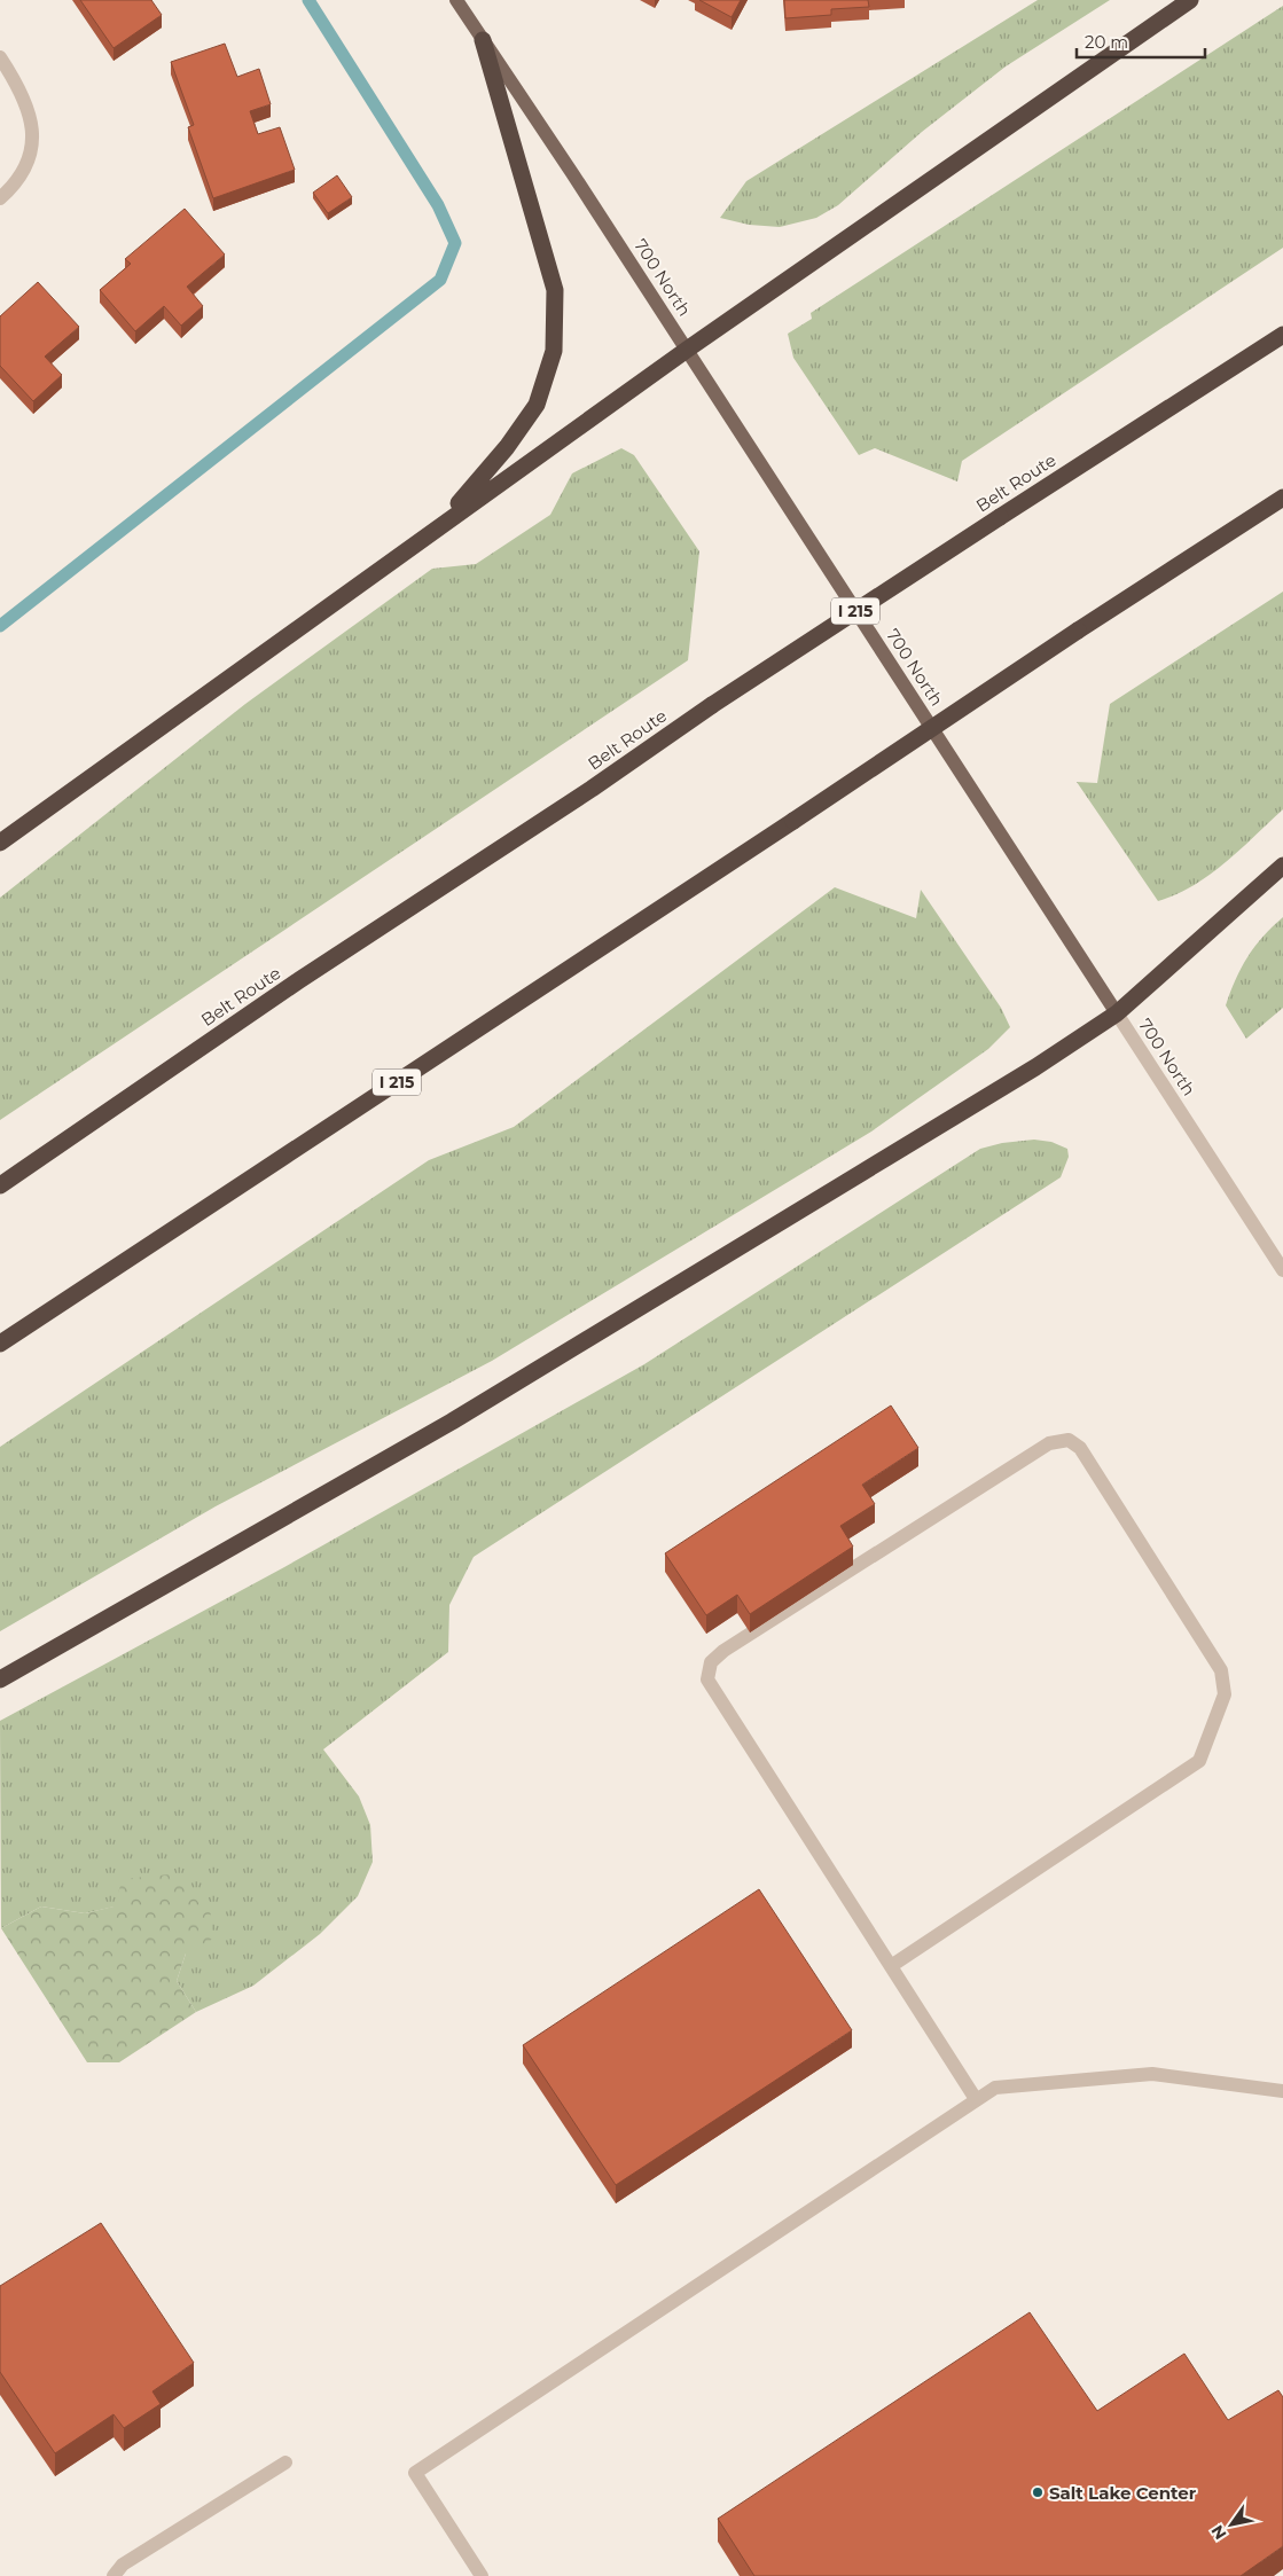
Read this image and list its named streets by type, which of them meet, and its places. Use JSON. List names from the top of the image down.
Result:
{
  "streets": {
    "highway": ["Belt Route", "I 215"],
    "main road": ["700 North"]
  },
  "places": ["Salt Lake Center"],
  "scale_bar": "20 m",
  "north": "bottom left"
}
